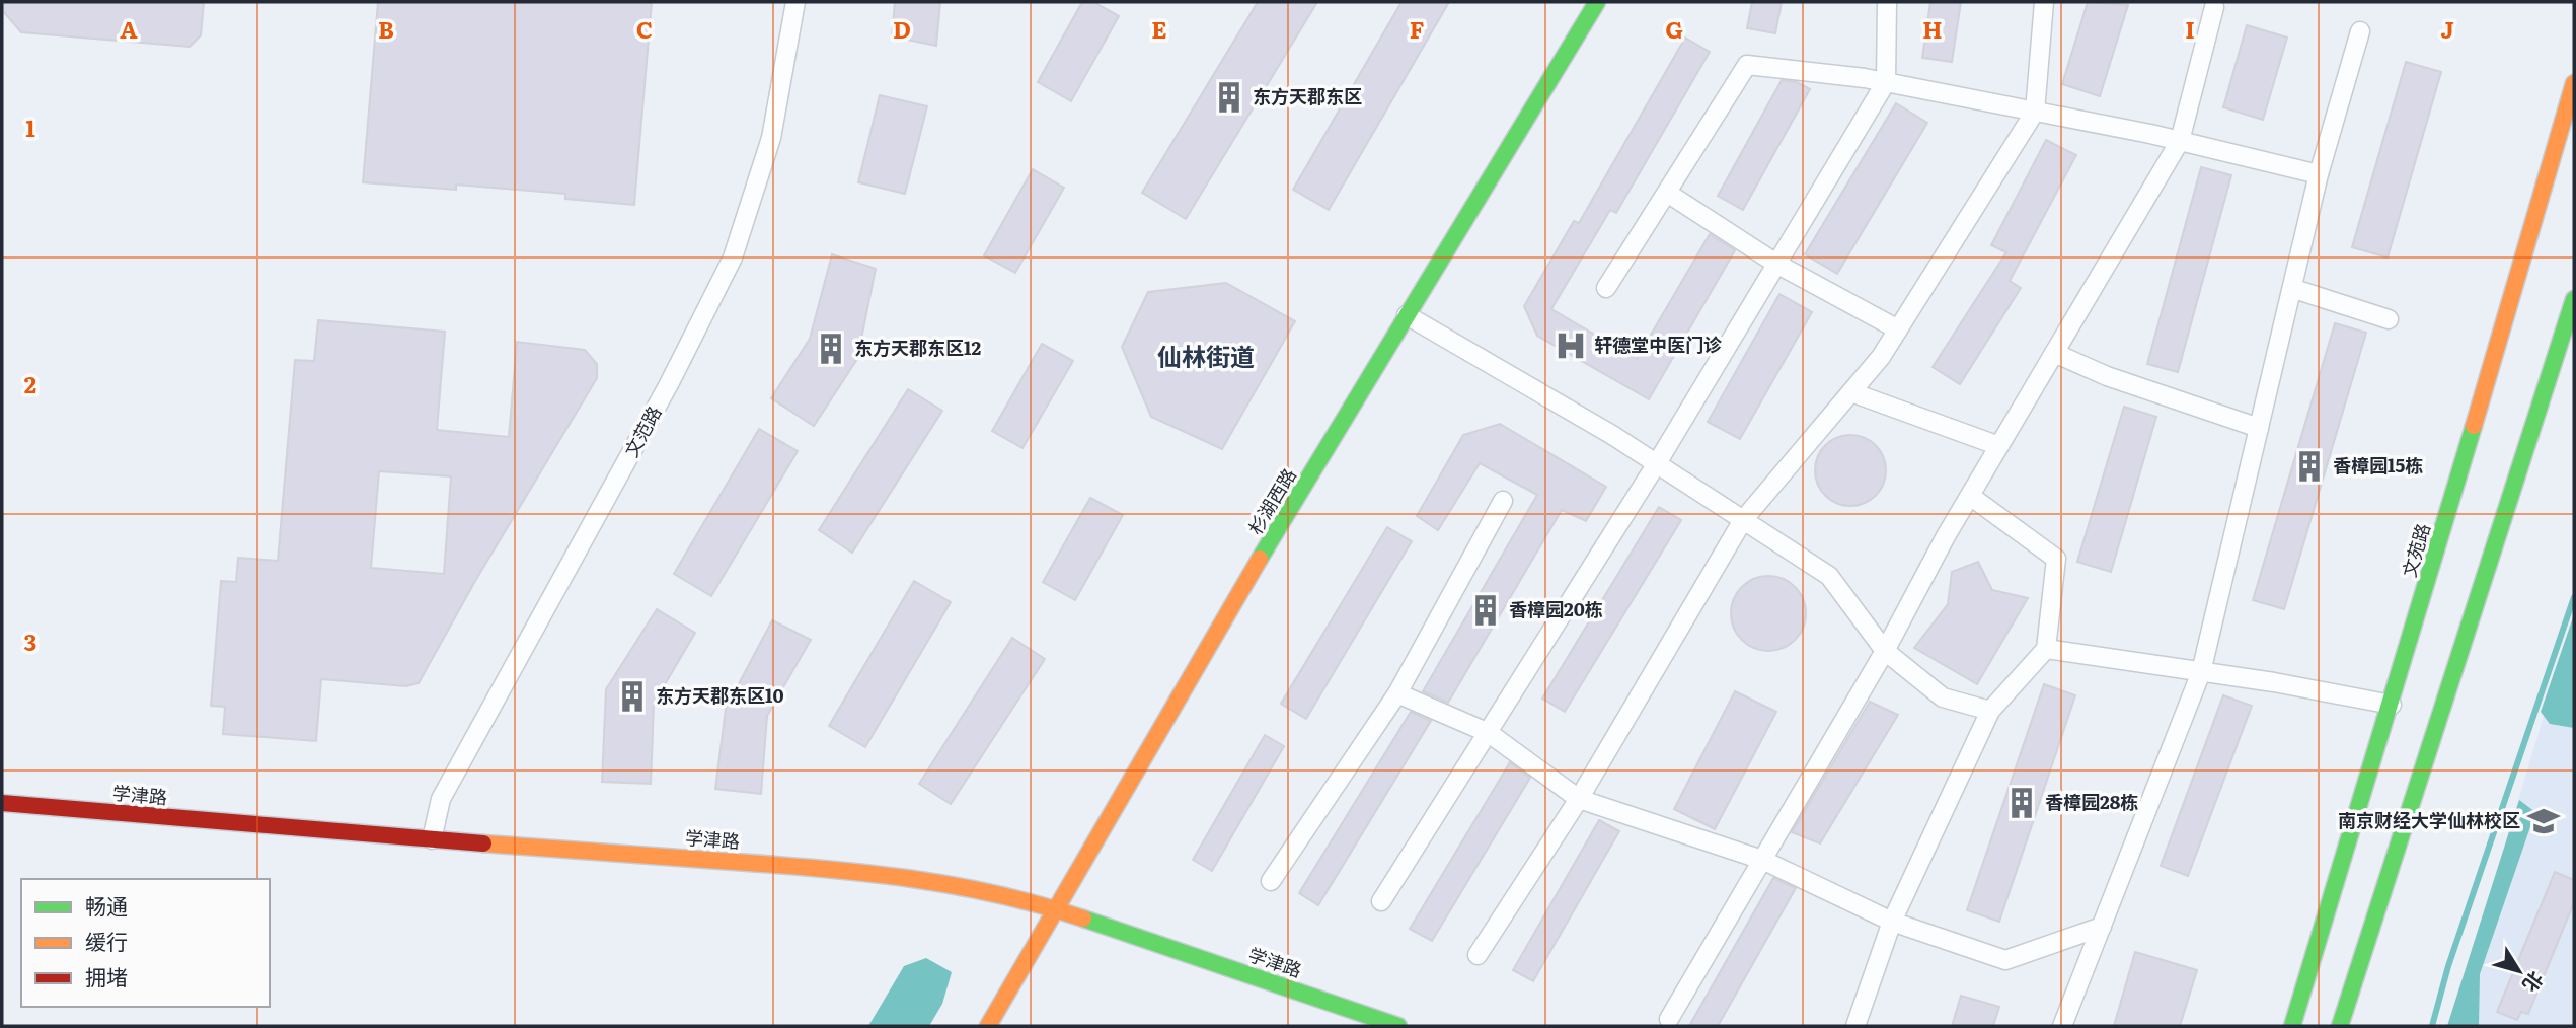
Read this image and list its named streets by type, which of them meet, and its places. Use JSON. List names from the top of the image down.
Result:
{
  "streets": {
    "street": [
      "文范路",
      "杉湖西路",
      "文苑路",
      "学津路"
    ]
  },
  "crossings": [
    ["文范路", "学津路"],
    ["杉湖西路", "学津路"]
  ],
  "districts": ["仙林街道"],
  "places": {
    "building": [
      "东方天郡东区",
      "东方天郡东区12",
      "香樟园15栋",
      "香樟园20栋",
      "东方天郡东区10",
      "香樟园28栋"
    ],
    "hospital": ["轩德堂中医门诊"],
    "school or university": ["南京财经大学仙林校区"]
  },
  "legend": ["畅通", "缓行", "拥堵"],
  "north": "bottom right",
  "grid": {
    "columns": [
      "A",
      "B",
      "C",
      "D",
      "E",
      "F",
      "G",
      "H",
      "I",
      "J"
    ],
    "rows": ["1", "2", "3"]
  }
}
